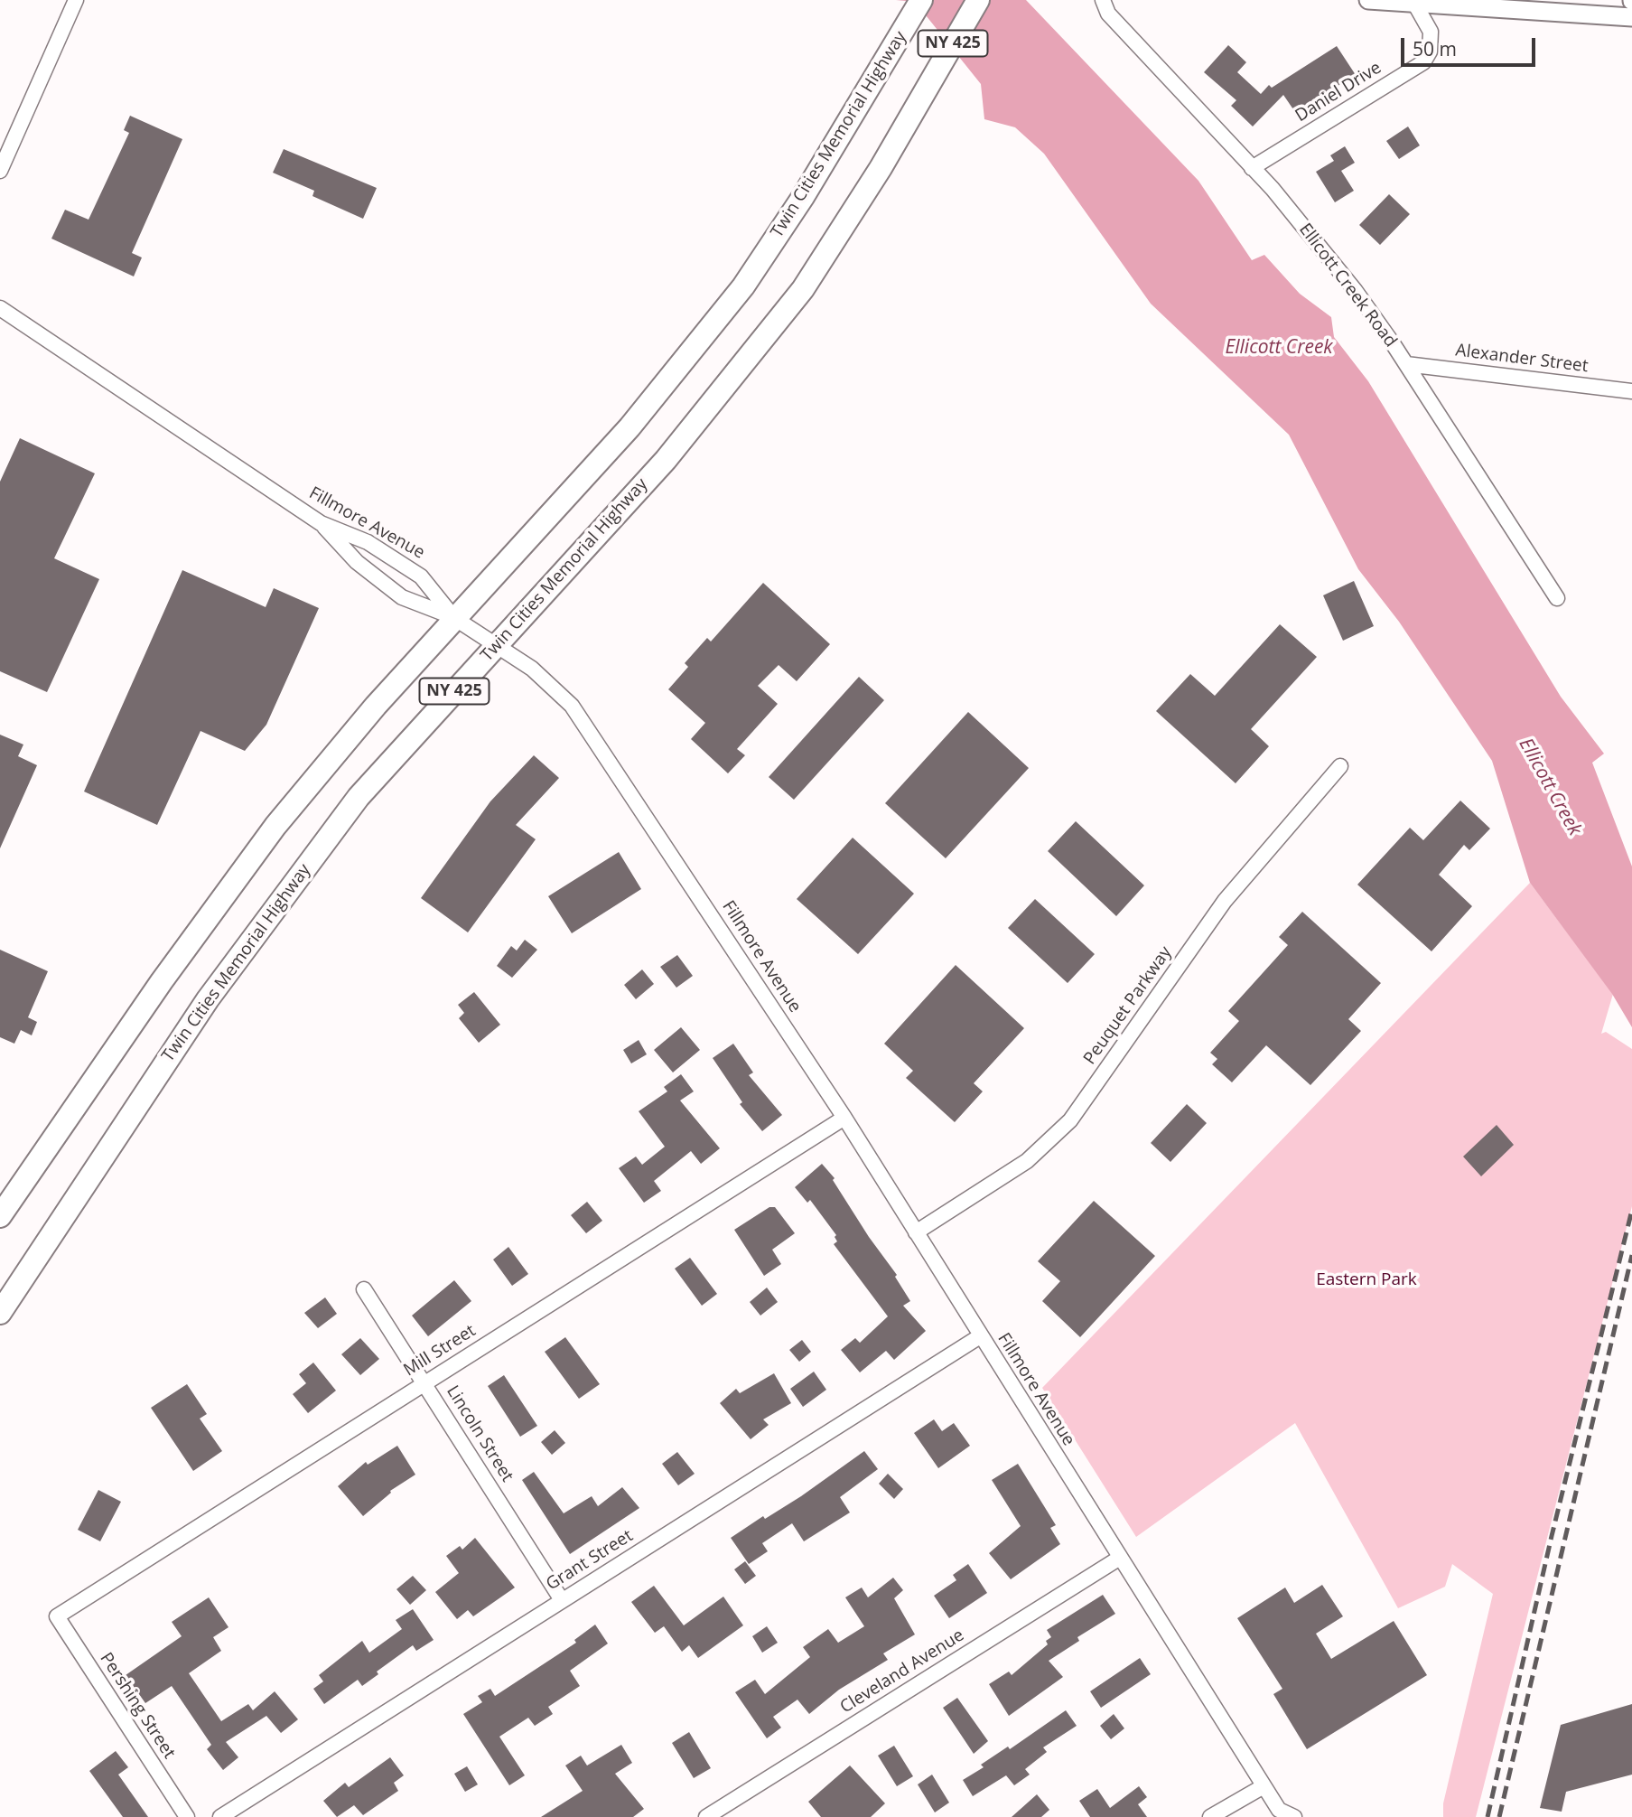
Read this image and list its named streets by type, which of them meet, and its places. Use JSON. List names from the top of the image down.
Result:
{
  "streets": {
    "main road": ["NY 425", "Twin Cities Memorial Highway"],
    "street": [
      "Daniel Drive",
      "Ellicott Creek Road",
      "Alexander Street",
      "Fillmore Avenue",
      "Peuquet Parkway",
      "Mill Street",
      "Lincoln Street",
      "Grant Street",
      "Cleveland Avenue",
      "Pershing Street"
    ]
  },
  "crossings": [
    ["Daniel Drive", "Ellicott Creek Road"],
    ["Twin Cities Memorial Highway", "Fillmore Avenue"],
    ["Ellicott Creek Road", "Alexander Street"],
    ["Fillmore Avenue", "Peuquet Parkway"],
    ["Fillmore Avenue", "Mill Street"],
    ["Fillmore Avenue", "Grant Street"],
    ["Fillmore Avenue", "Cleveland Avenue"],
    ["Mill Street", "Lincoln Street"],
    ["Mill Street", "Pershing Street"],
    ["Lincoln Street", "Grant Street"]
  ],
  "water": ["Ellicott Creek"],
  "parks": ["Eastern Park"],
  "scale_bar": "50 m"
}
